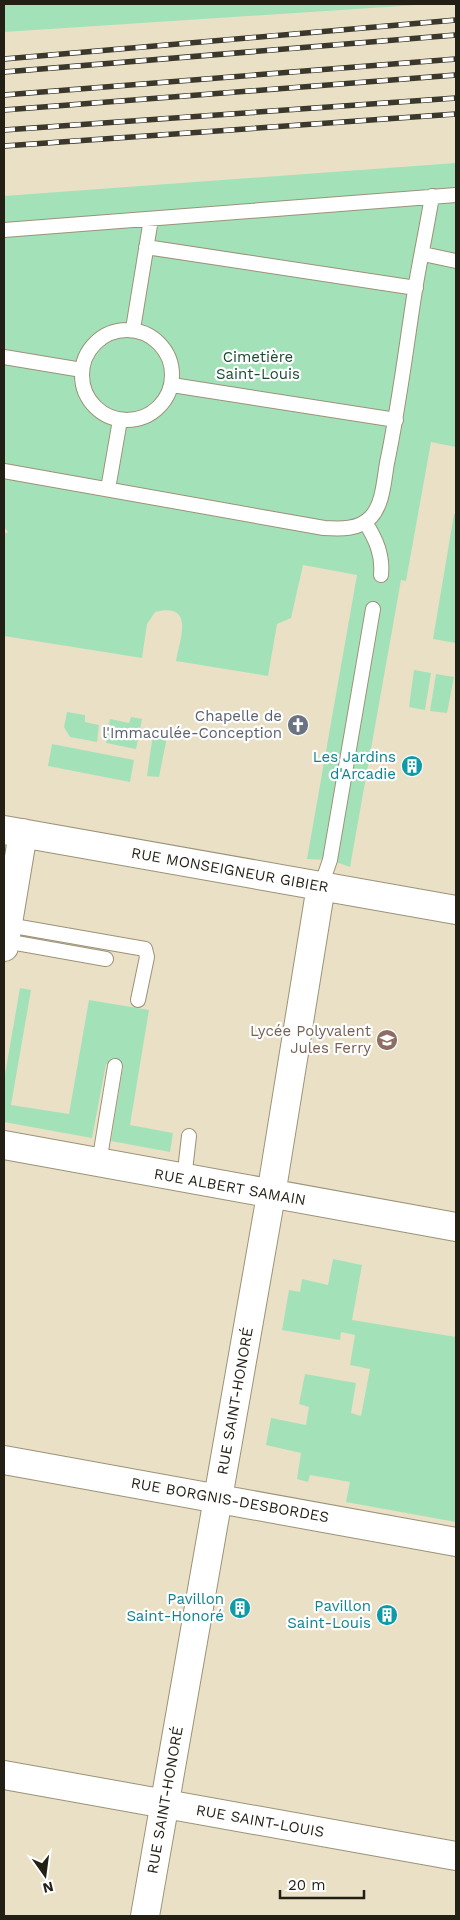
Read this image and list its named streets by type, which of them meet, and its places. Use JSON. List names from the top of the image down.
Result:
{
  "streets": {
    "street": [
      "RUE MONSEIGNEUR GIBIER",
      "RUE ALBERT SAMAIN",
      "RUE SAINT-HONORÉ",
      "RUE BORGNIS-DESBORDES",
      "RUE SAINT-LOUIS"
    ]
  },
  "crossings": [
    ["RUE MONSEIGNEUR GIBIER", "RUE SAINT-HONORÉ"],
    ["RUE ALBERT SAMAIN", "RUE SAINT-HONORÉ"],
    ["RUE SAINT-HONORÉ", "RUE BORGNIS-DESBORDES"],
    ["RUE SAINT-HONORÉ", "RUE SAINT-LOUIS"]
  ],
  "parks": ["Cimetière Saint-Louis"],
  "places": {
    "church": ["Chapelle de l'Immaculée-Conception"],
    "building": ["Les Jardins d'Arcadie", "Pavillon Saint-Honoré", "Pavillon Saint-Louis"],
    "school or university": ["Lycée Polyvalent Jules Ferry"]
  },
  "scale_bar": "20 m",
  "north": "bottom"
}
